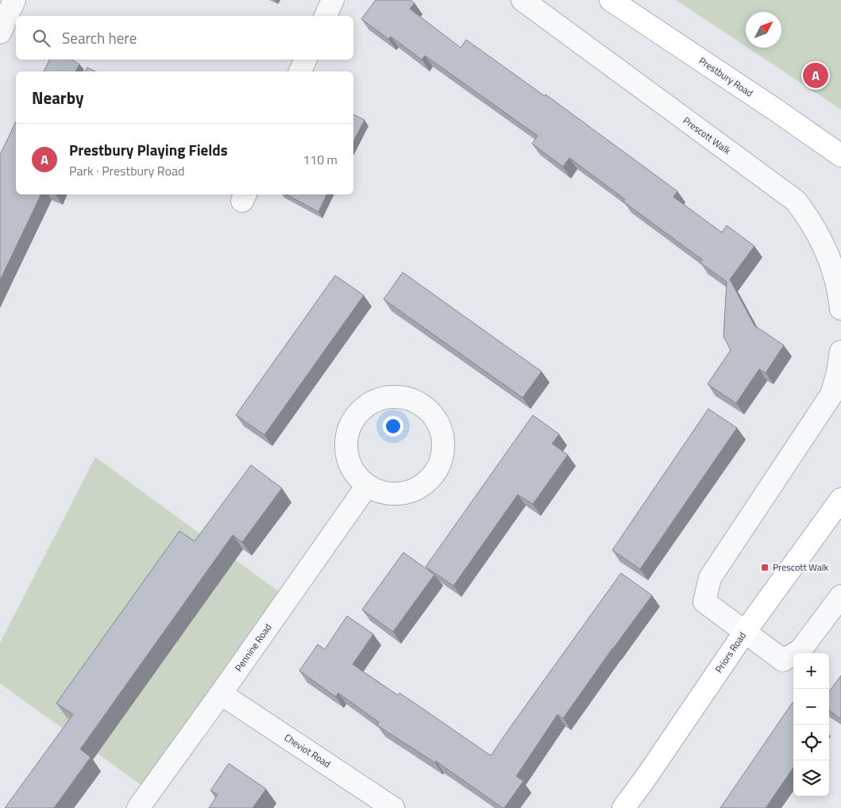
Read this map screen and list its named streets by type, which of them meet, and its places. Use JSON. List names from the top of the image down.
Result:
{
  "streets": {
    "main road": ["Prestbury Road", "Priors Road"],
    "street": ["Prescott Walk", "Pennine Road", "Cheviot Road"]
  },
  "crossings": [
    ["Pennine Road", "Cheviot Road"]
  ],
  "places": {
    "transit": ["Prescott Walk"]
  },
  "north": "top right",
  "page": {
    "search": "Search here",
    "pins": "A",
    "heading": "Nearby",
    "list": [
      {
        "mark": "A",
        "name": "Prestbury Playing Fields",
        "note": "Park · Prestbury Road",
        "value": "110 m"
      }
    ],
    "map_buttons": ["+", "−"]
  }
}
